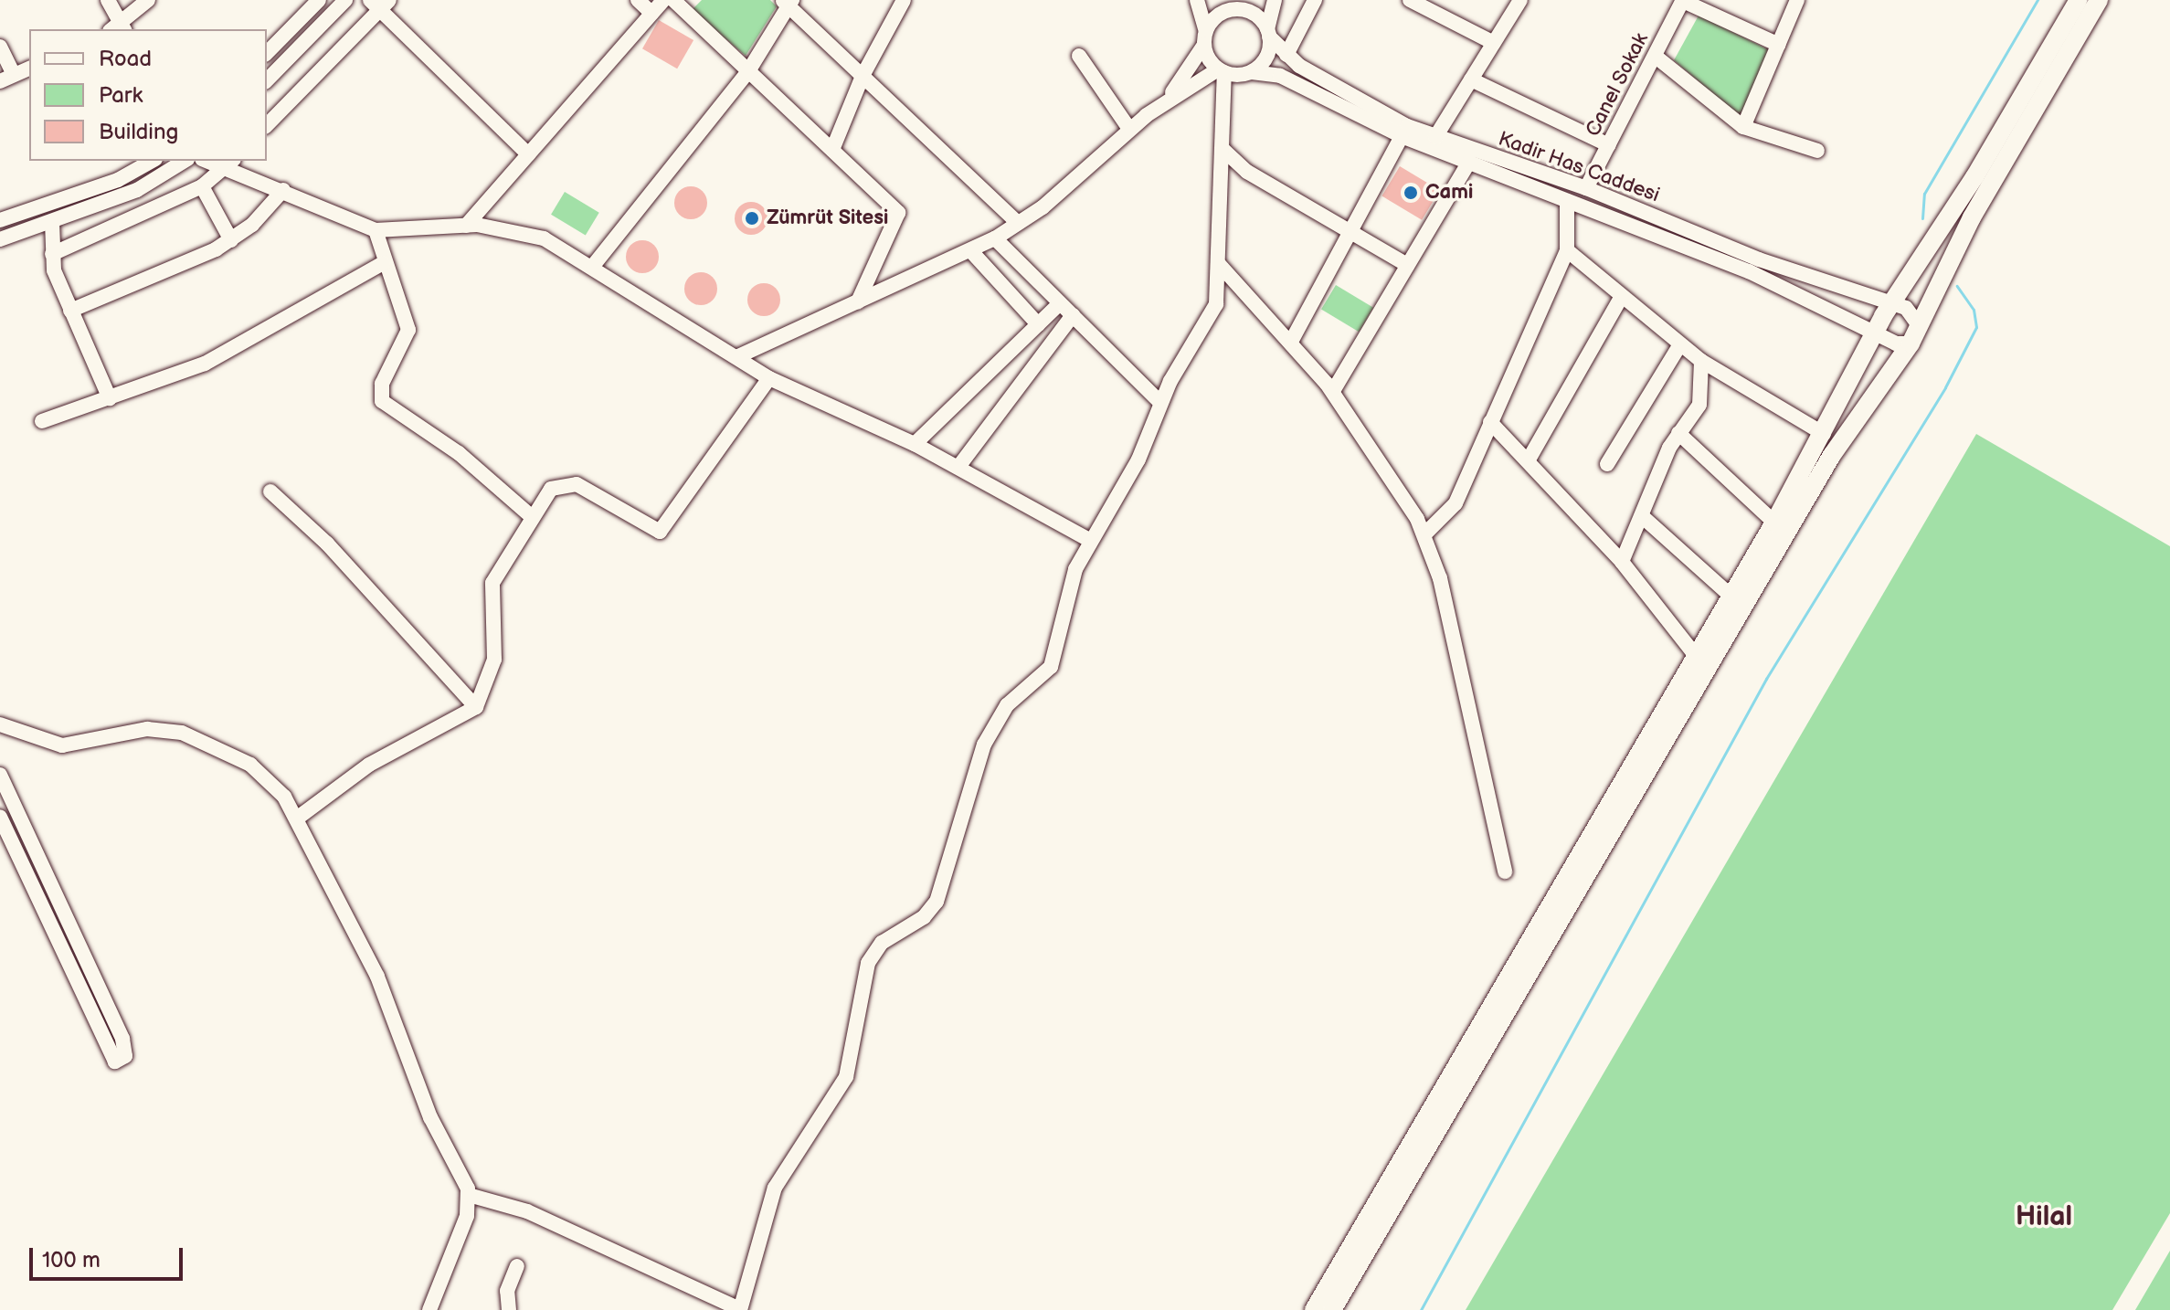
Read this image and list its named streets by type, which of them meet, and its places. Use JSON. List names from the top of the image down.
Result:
{
  "streets": {
    "street": ["Canel Sokak", "Kadir Has Caddesi"]
  },
  "crossings": [
    ["Canel Sokak", "Kadir Has Caddesi"]
  ],
  "districts": ["Hilal"],
  "places": ["Cami", "Zümrüt Sitesi"],
  "legend": ["Road", "Park", "Building"],
  "scale_bar": "100 m"
}
